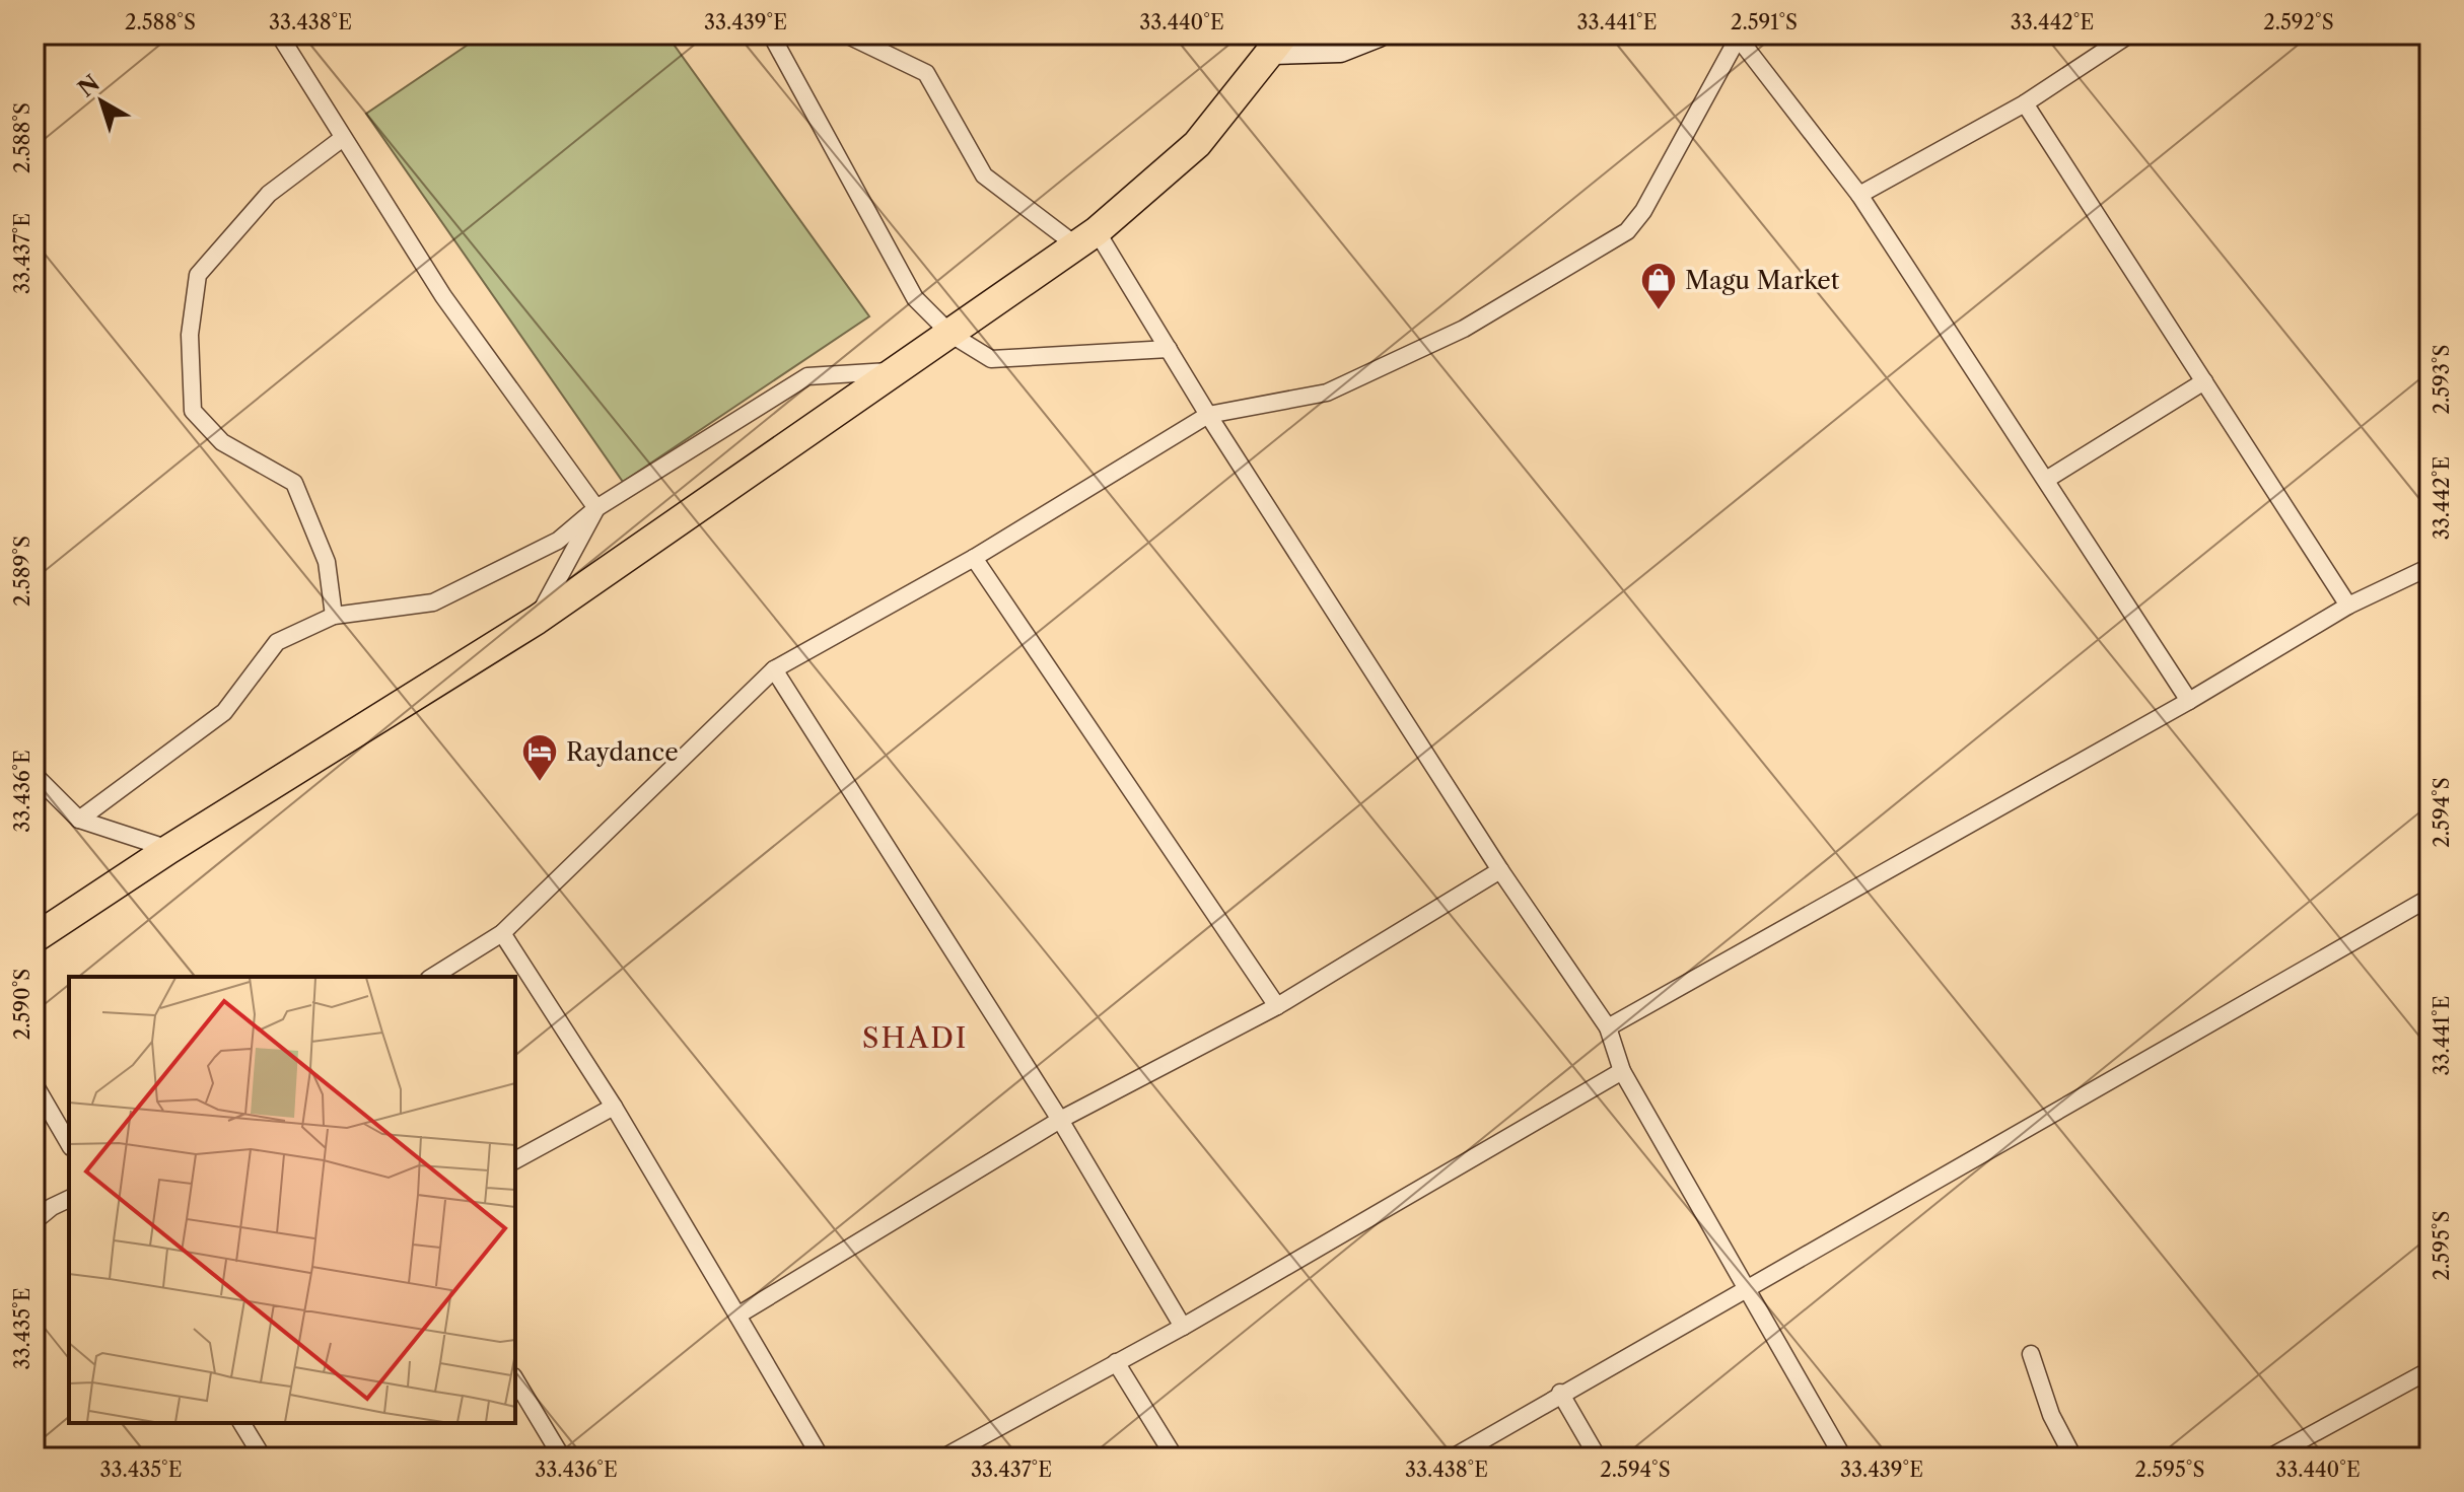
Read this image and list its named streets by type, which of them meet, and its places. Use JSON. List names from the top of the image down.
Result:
{
  "districts": ["SHADI"],
  "places": {
    "shop": ["Magu Market"],
    "hotel": ["Raydance"]
  },
  "north": "top left",
  "coordinates": [
    "2.588°S",
    "33.438°E",
    "33.439°E",
    "33.440°E",
    "33.441°E",
    "2.591°S",
    "33.442°E",
    "2.592°S",
    "33.437°E",
    "2.593°S",
    "2.589°S",
    "33.436°E",
    "2.594°S",
    "2.590°S",
    "2.595°S",
    "33.435°E"
  ]
}
